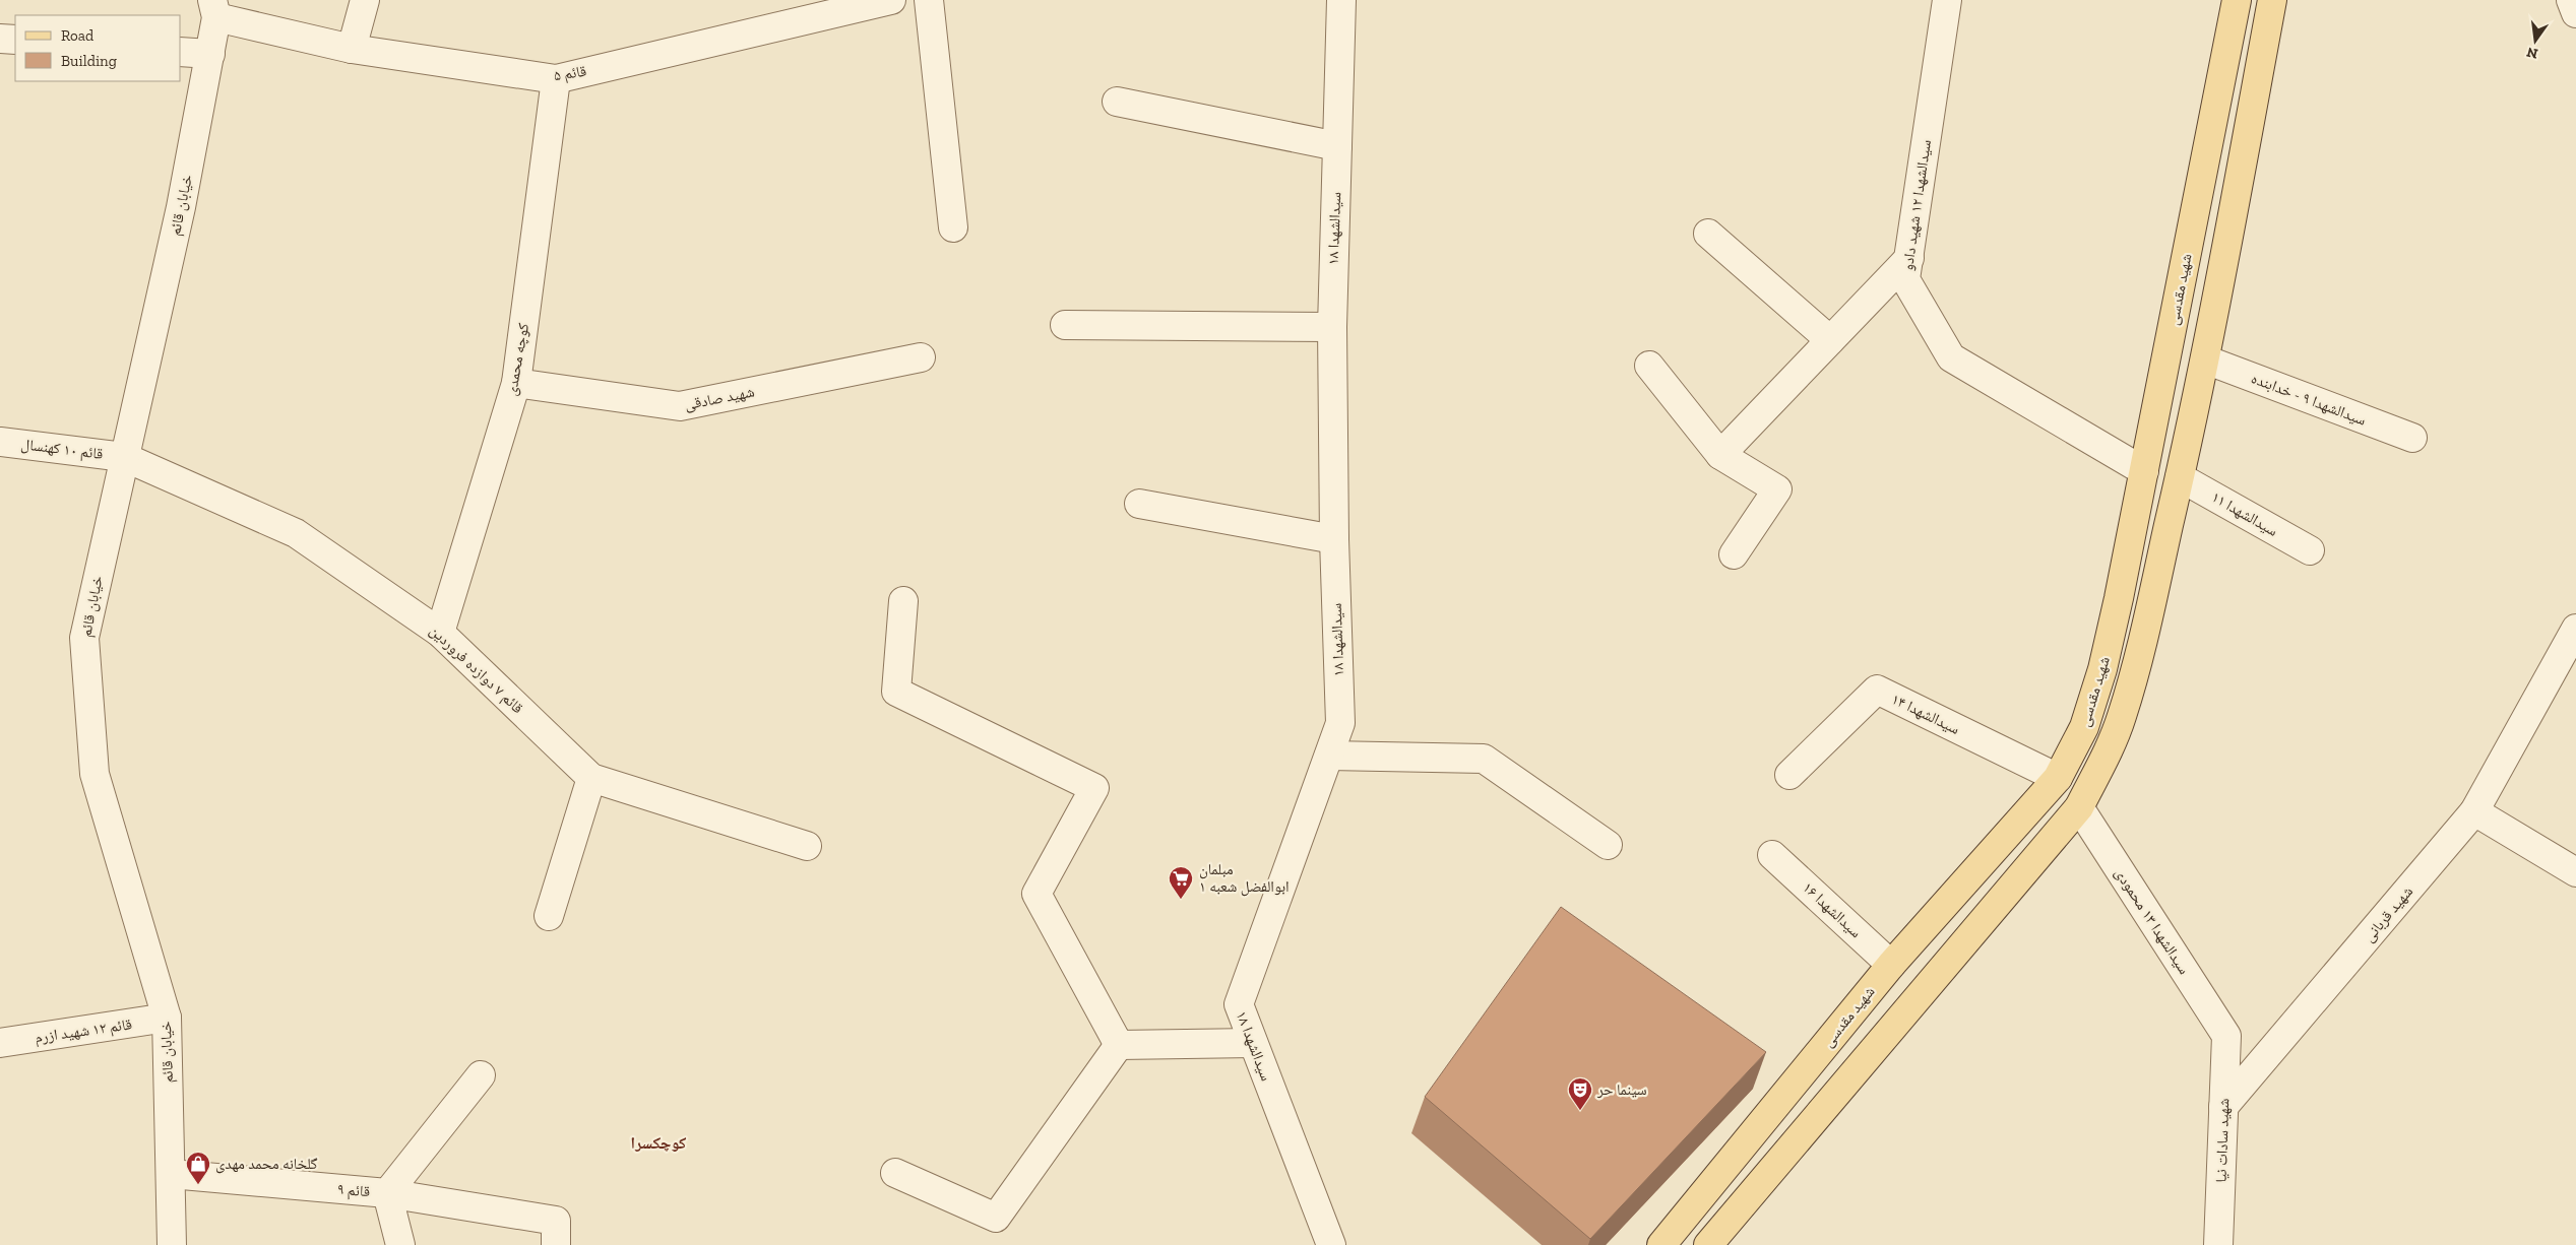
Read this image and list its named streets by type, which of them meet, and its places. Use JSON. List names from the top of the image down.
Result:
{
  "streets": {
    "main road": ["شهید مقدسی"],
    "street": [
      "قائم ۵",
      "خیابان قائم",
      "سیدالشهدا ۱۲ شهید دادو",
      "سیدالشهدا ۱۸",
      "کوچه محمدی",
      "شهید صادقی",
      "سیدالشهدا ۹ - خدابنده",
      "قائم ۱۰ کهنسال",
      "سیدالشهدا ۱۱",
      "قائم ۷ دوازده فروردین",
      "سیدالشهدا ۱۴",
      "سیدالشهدا ۱۶",
      "شهید قربانی",
      "سیدالشهدا ۱۳ محمودی",
      "قائم ۱۲ شهید ازرم",
      "شهید سادات نیا",
      "قائم ۹"
    ]
  },
  "crossings": [
    ["قائم ۵", "خیابان قائم"],
    ["قائم ۵", "کوچه محمدی"],
    ["خیابان قائم", "قائم ۱۰ کهنسال"],
    ["خیابان قائم", "قائم ۷ دوازده فروردین"],
    ["خیابان قائم", "قائم ۱۲ شهید ازرم"],
    ["خیابان قائم", "قائم ۹"],
    ["سیدالشهدا ۱۲ شهید دادو", "شهید مقدسی"],
    ["شهید مقدسی", "سیدالشهدا ۹ - خدابنده"],
    ["شهید مقدسی", "سیدالشهدا ۱۱"],
    ["شهید مقدسی", "سیدالشهدا ۱۴"],
    ["شهید مقدسی", "سیدالشهدا ۱۶"],
    ["شهید مقدسی", "سیدالشهدا ۱۳ محمودی"],
    ["کوچه محمدی", "شهید صادقی"],
    ["کوچه محمدی", "قائم ۷ دوازده فروردین"],
    ["قائم ۱۰ کهنسال", "قائم ۷ دوازده فروردین"],
    ["شهید قربانی", "شهید سادات نیا"],
    ["سیدالشهدا ۱۳ محمودی", "شهید سادات نیا"]
  ],
  "districts": ["کوچکسرا"],
  "places": {
    "supermarket": ["مبلمان ابوالفضل شعبه ۱"],
    "theatre": ["سینما حر"],
    "shop": ["گلخانه محمد مهدی"]
  },
  "legend": ["Road", "Building"],
  "north": "bottom"
}
